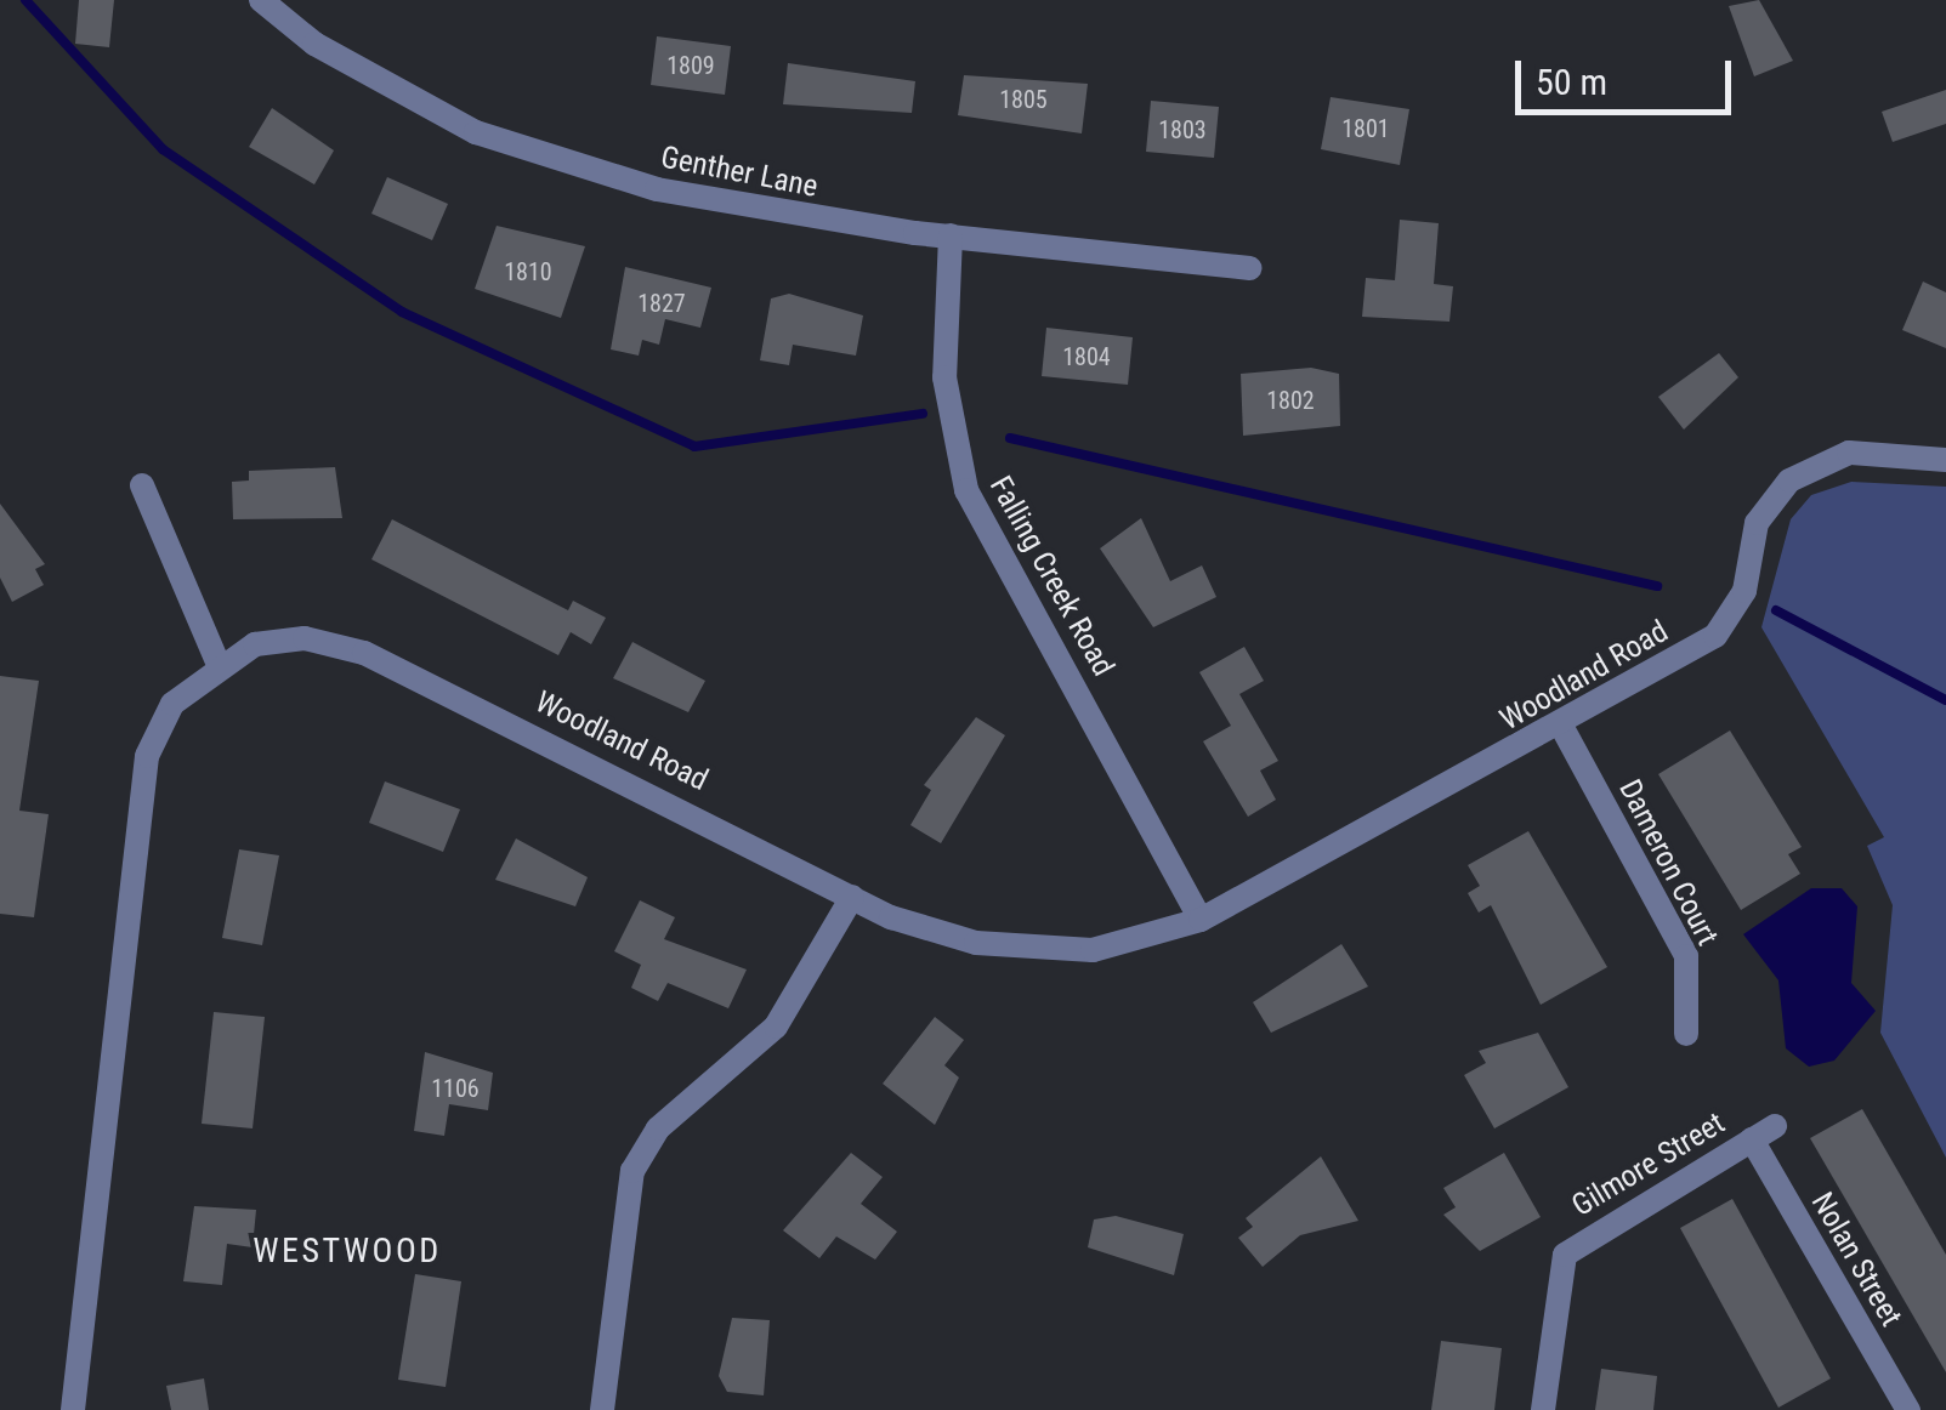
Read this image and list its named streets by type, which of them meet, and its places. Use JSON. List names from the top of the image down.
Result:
{
  "streets": {
    "street": [
      "Genther Lane",
      "Falling Creek Road",
      "Woodland Road",
      "Dameron Court",
      "Gilmore Street",
      "Nolan Street"
    ]
  },
  "crossings": [
    ["Genther Lane", "Falling Creek Road"],
    ["Falling Creek Road", "Woodland Road"],
    ["Woodland Road", "Dameron Court"],
    ["Gilmore Street", "Nolan Street"]
  ],
  "districts": ["WESTWOOD"],
  "house_numbers": [
    "1809",
    "1805",
    "1801",
    "1803",
    "1810",
    "1827",
    "1804",
    "1802",
    "1106"
  ],
  "scale_bar": "50 m"
}
